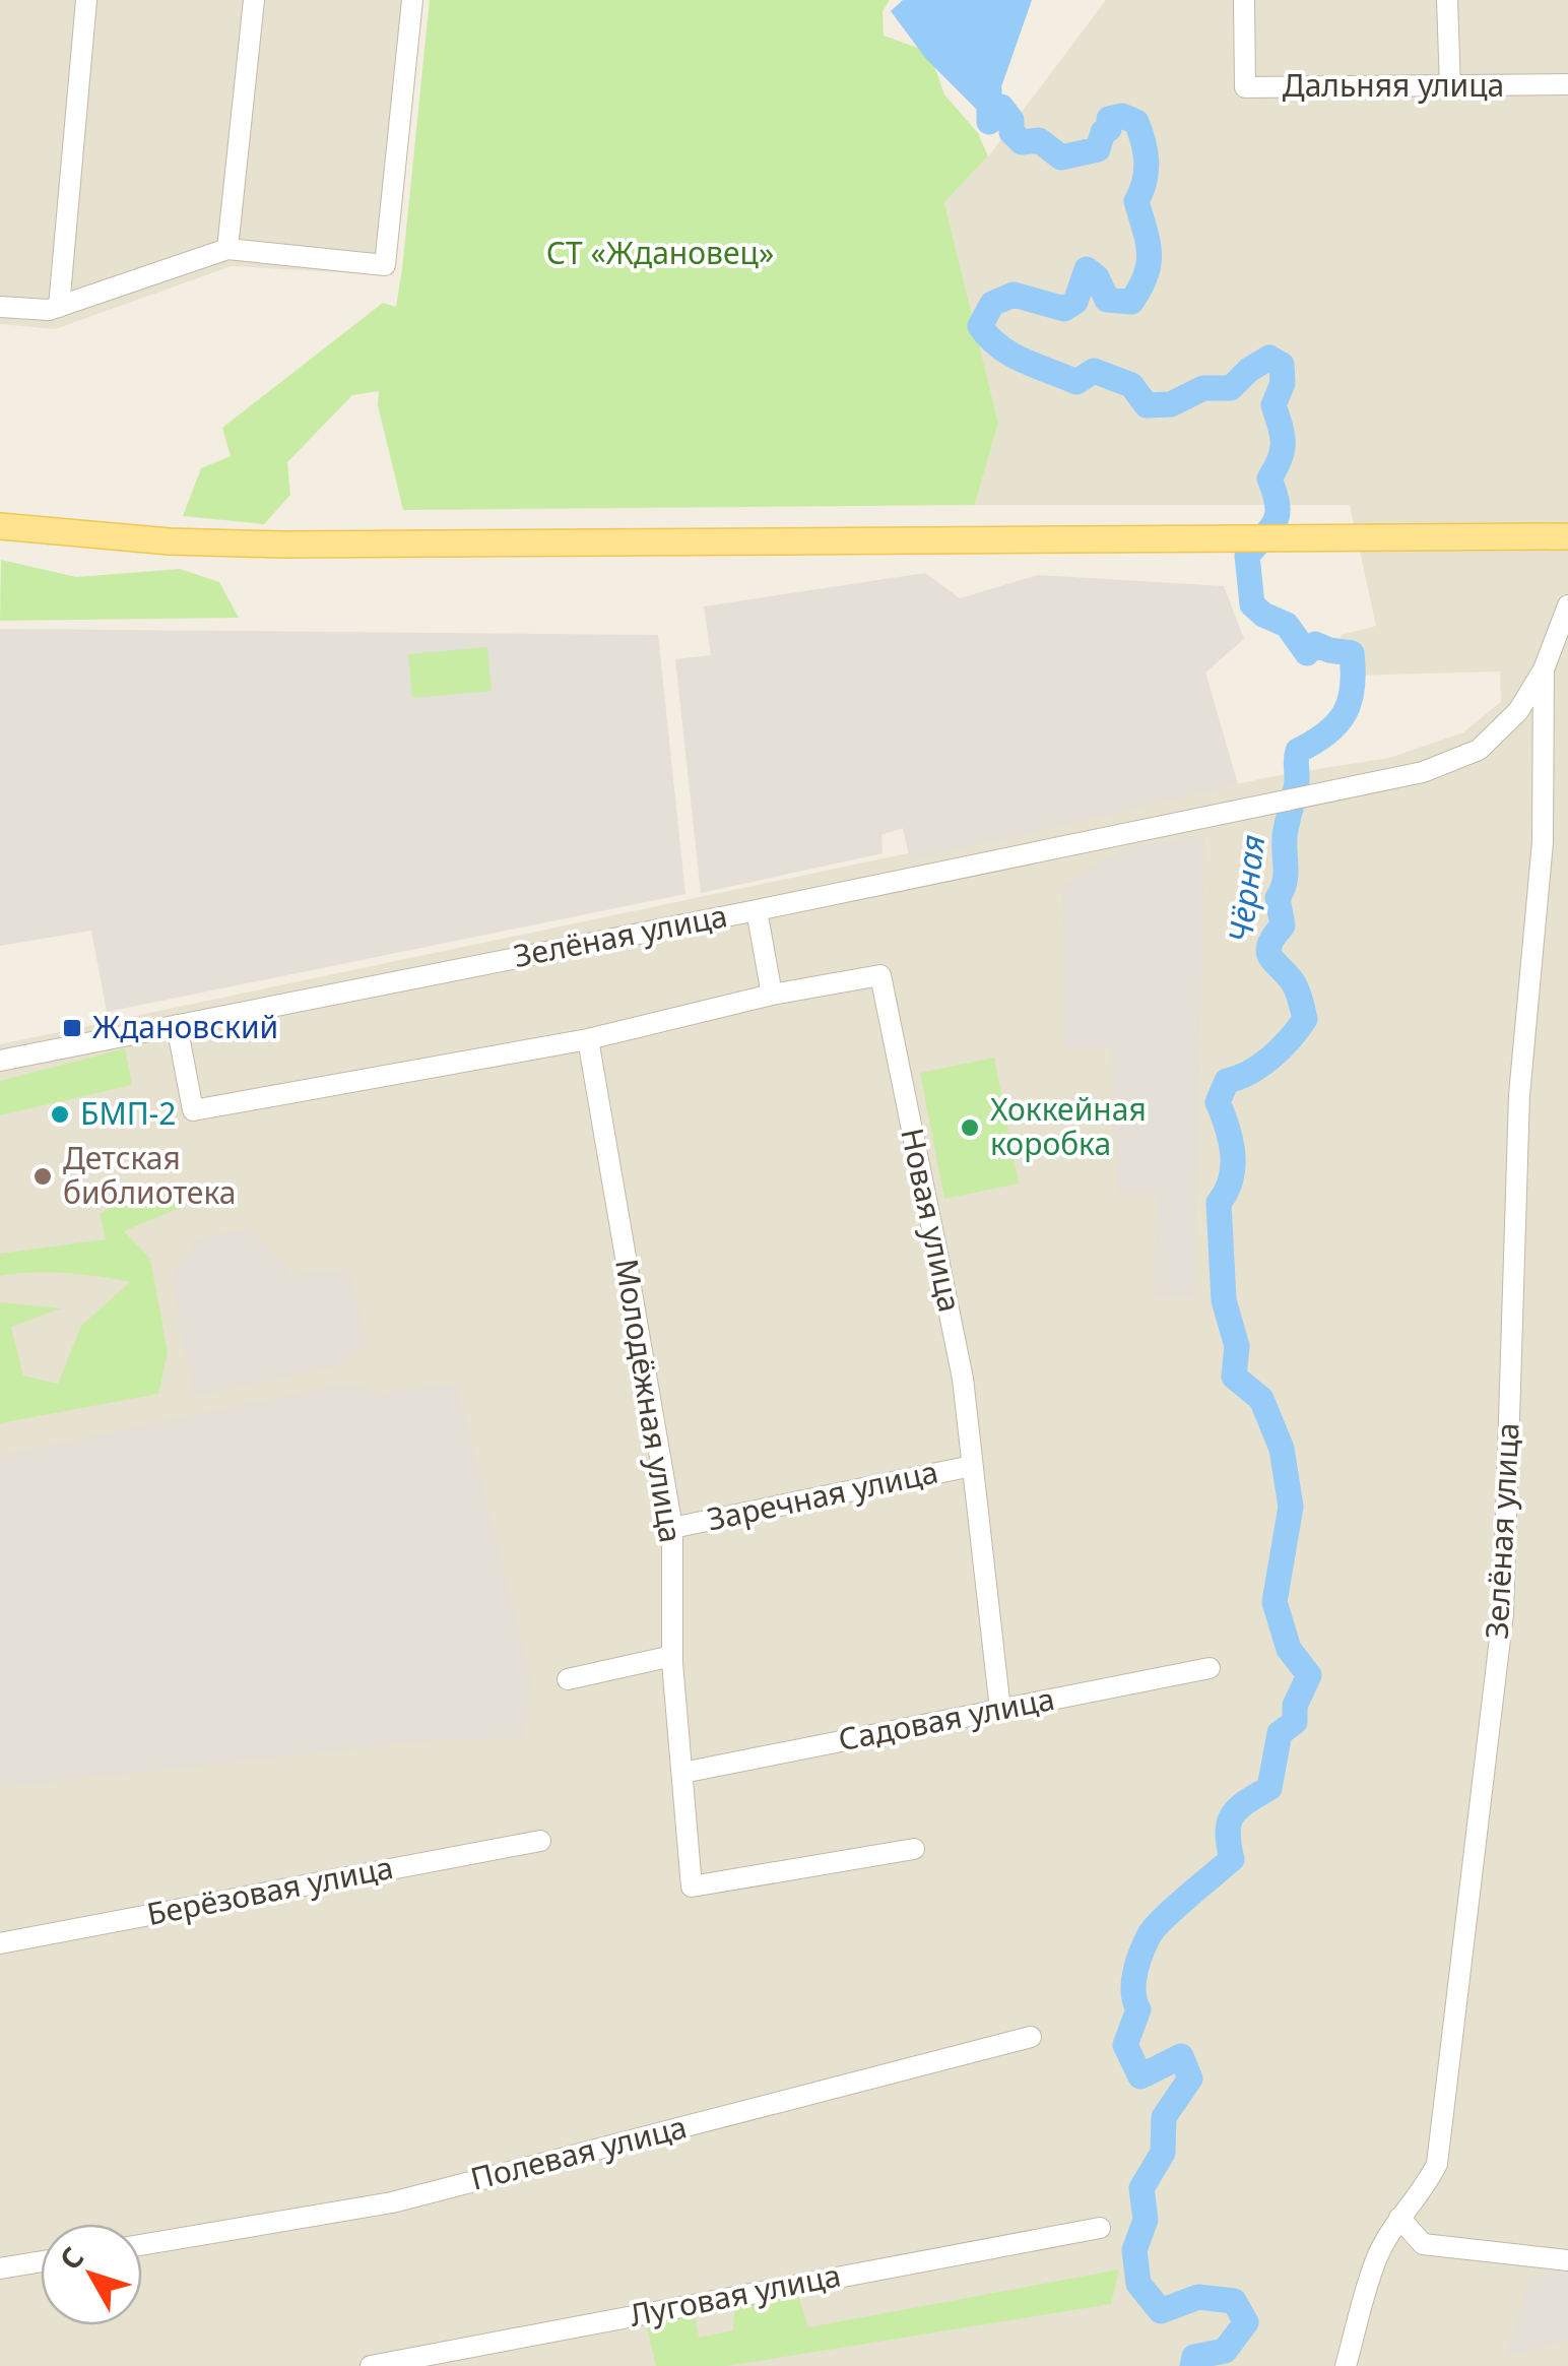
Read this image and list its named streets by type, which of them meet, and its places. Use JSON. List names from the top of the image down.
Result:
{
  "streets": {
    "street": [
      "Дальняя улица",
      "Зелёная улица",
      "Новая улица",
      "Молодёжная улица",
      "Заречная улица",
      "Садовая улица",
      "Берёзовая улица",
      "Полевая улица",
      "Луговая улица"
    ]
  },
  "crossings": [
    ["Новая улица", "Заречная улица"],
    ["Новая улица", "Садовая улица"],
    ["Молодёжная улица", "Заречная улица"],
    ["Молодёжная улица", "Садовая улица"]
  ],
  "water": ["Чёрная"],
  "parks": ["СТ «Ждановец»"],
  "places": {
    "transit": ["Ждановский"],
    "other": ["БМП-2", "Хоккейная коробка", "Детская библиотека"]
  },
  "north": "top left"
}
